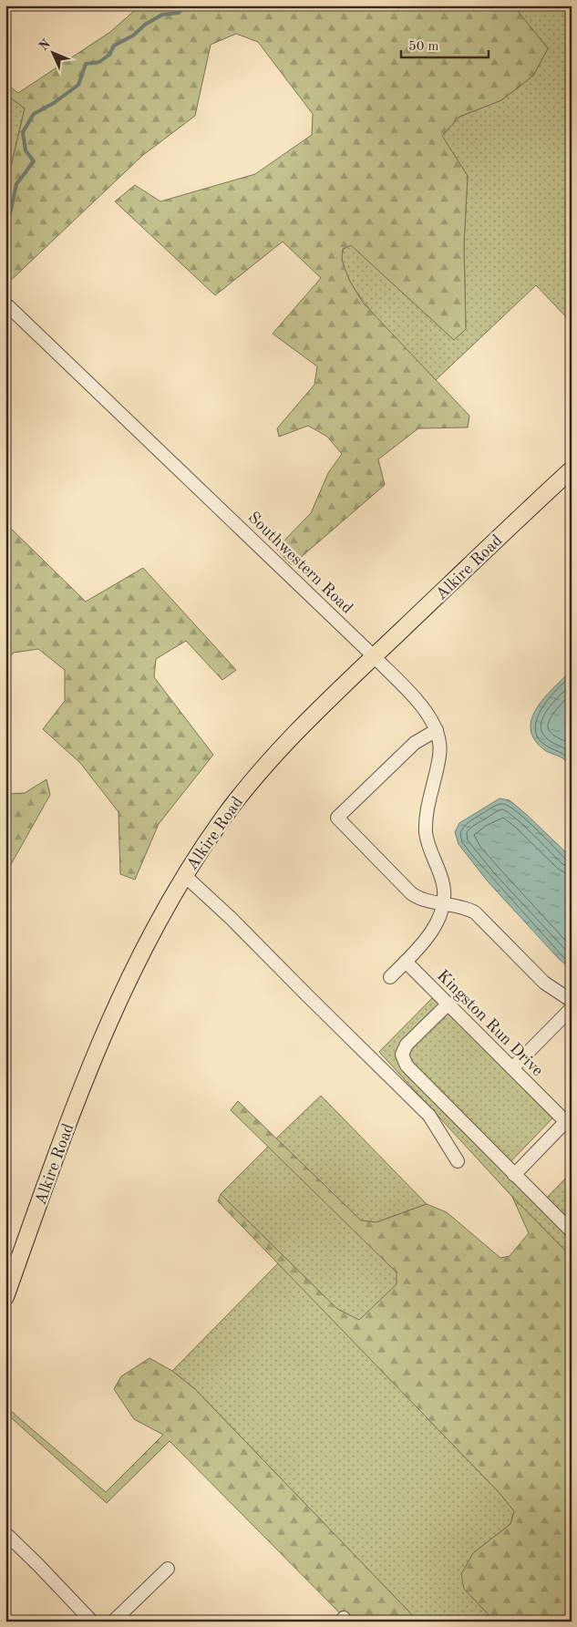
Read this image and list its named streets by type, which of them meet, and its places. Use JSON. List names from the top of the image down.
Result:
{
  "streets": {
    "main road": ["Alkire Road"],
    "street": ["Southwestern Road", "Kingston Run Drive"]
  },
  "crossings": [
    ["Southwestern Road", "Alkire Road"],
    ["Southwestern Road", "Kingston Run Drive"]
  ],
  "scale_bar": "50 m",
  "north": "top left"
}
